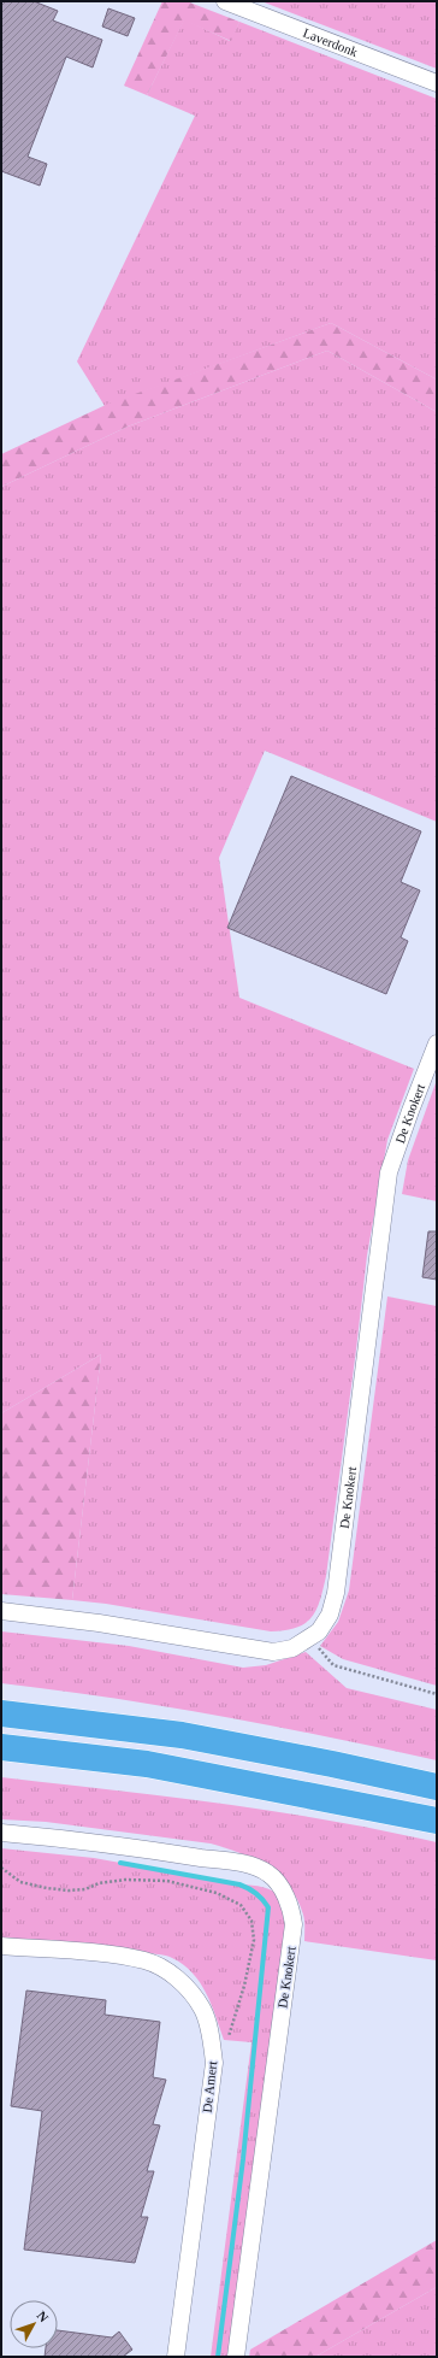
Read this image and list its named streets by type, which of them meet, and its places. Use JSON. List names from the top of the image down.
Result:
{
  "streets": {
    "street": ["Laverdonk", "De Knokert", "De Amert"]
  },
  "north": "top right"
}
